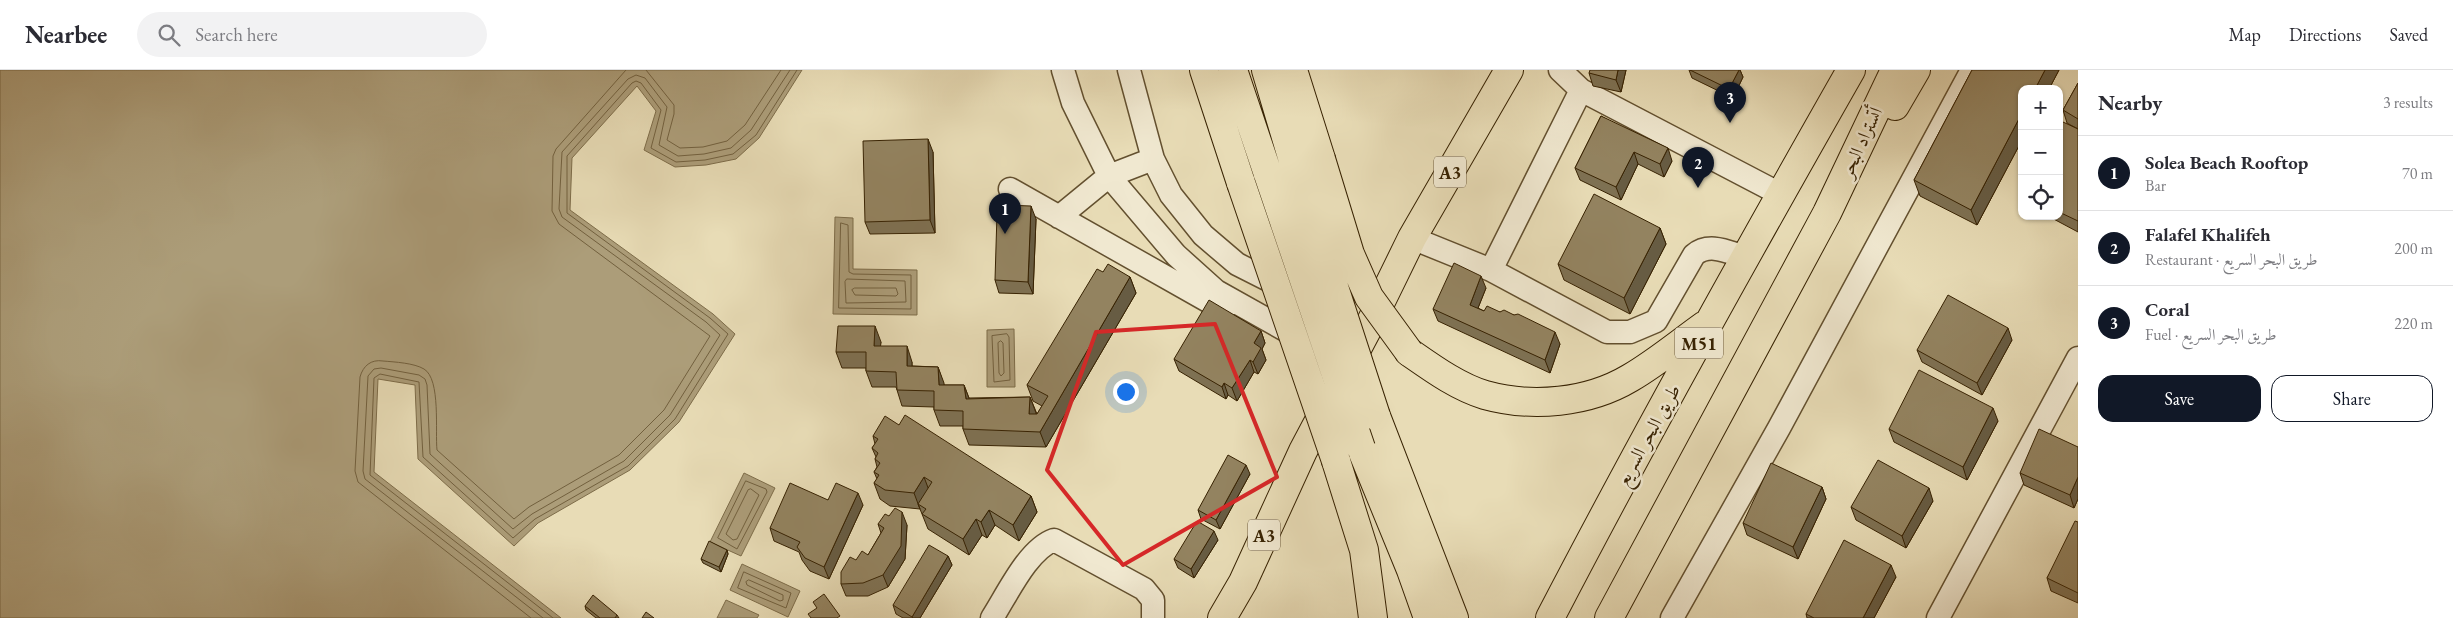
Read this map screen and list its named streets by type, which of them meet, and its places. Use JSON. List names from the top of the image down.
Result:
{
  "streets": {
    "highway": [
      "أتستراد البحر",
      "A3",
      "M51",
      "طريق البحر السريع"
    ]
  },
  "crossings": [
    ["أتستراد البحر", "M51"]
  ],
  "page": {
    "header": "Nearbee",
    "search": "Search here",
    "nav": ["Map", "Directions", "Saved"],
    "heading": ["Nearby", "3 results"],
    "pins": ["3", "2", "1"],
    "map_buttons": ["+", "−"],
    "list": [
      {
        "mark": "1",
        "name": "Solea Beach Rooftop",
        "note": "Bar",
        "value": "70 m"
      },
      {
        "mark": "2",
        "name": "Falafel Khalifeh",
        "note": "Restaurant · طريق البحر السريع",
        "value": "200 m"
      },
      {
        "mark": "3",
        "name": "Coral",
        "note": "Fuel · طريق البحر السريع",
        "value": "220 m"
      }
    ],
    "buttons": ["Save", "Share"]
  }
}
